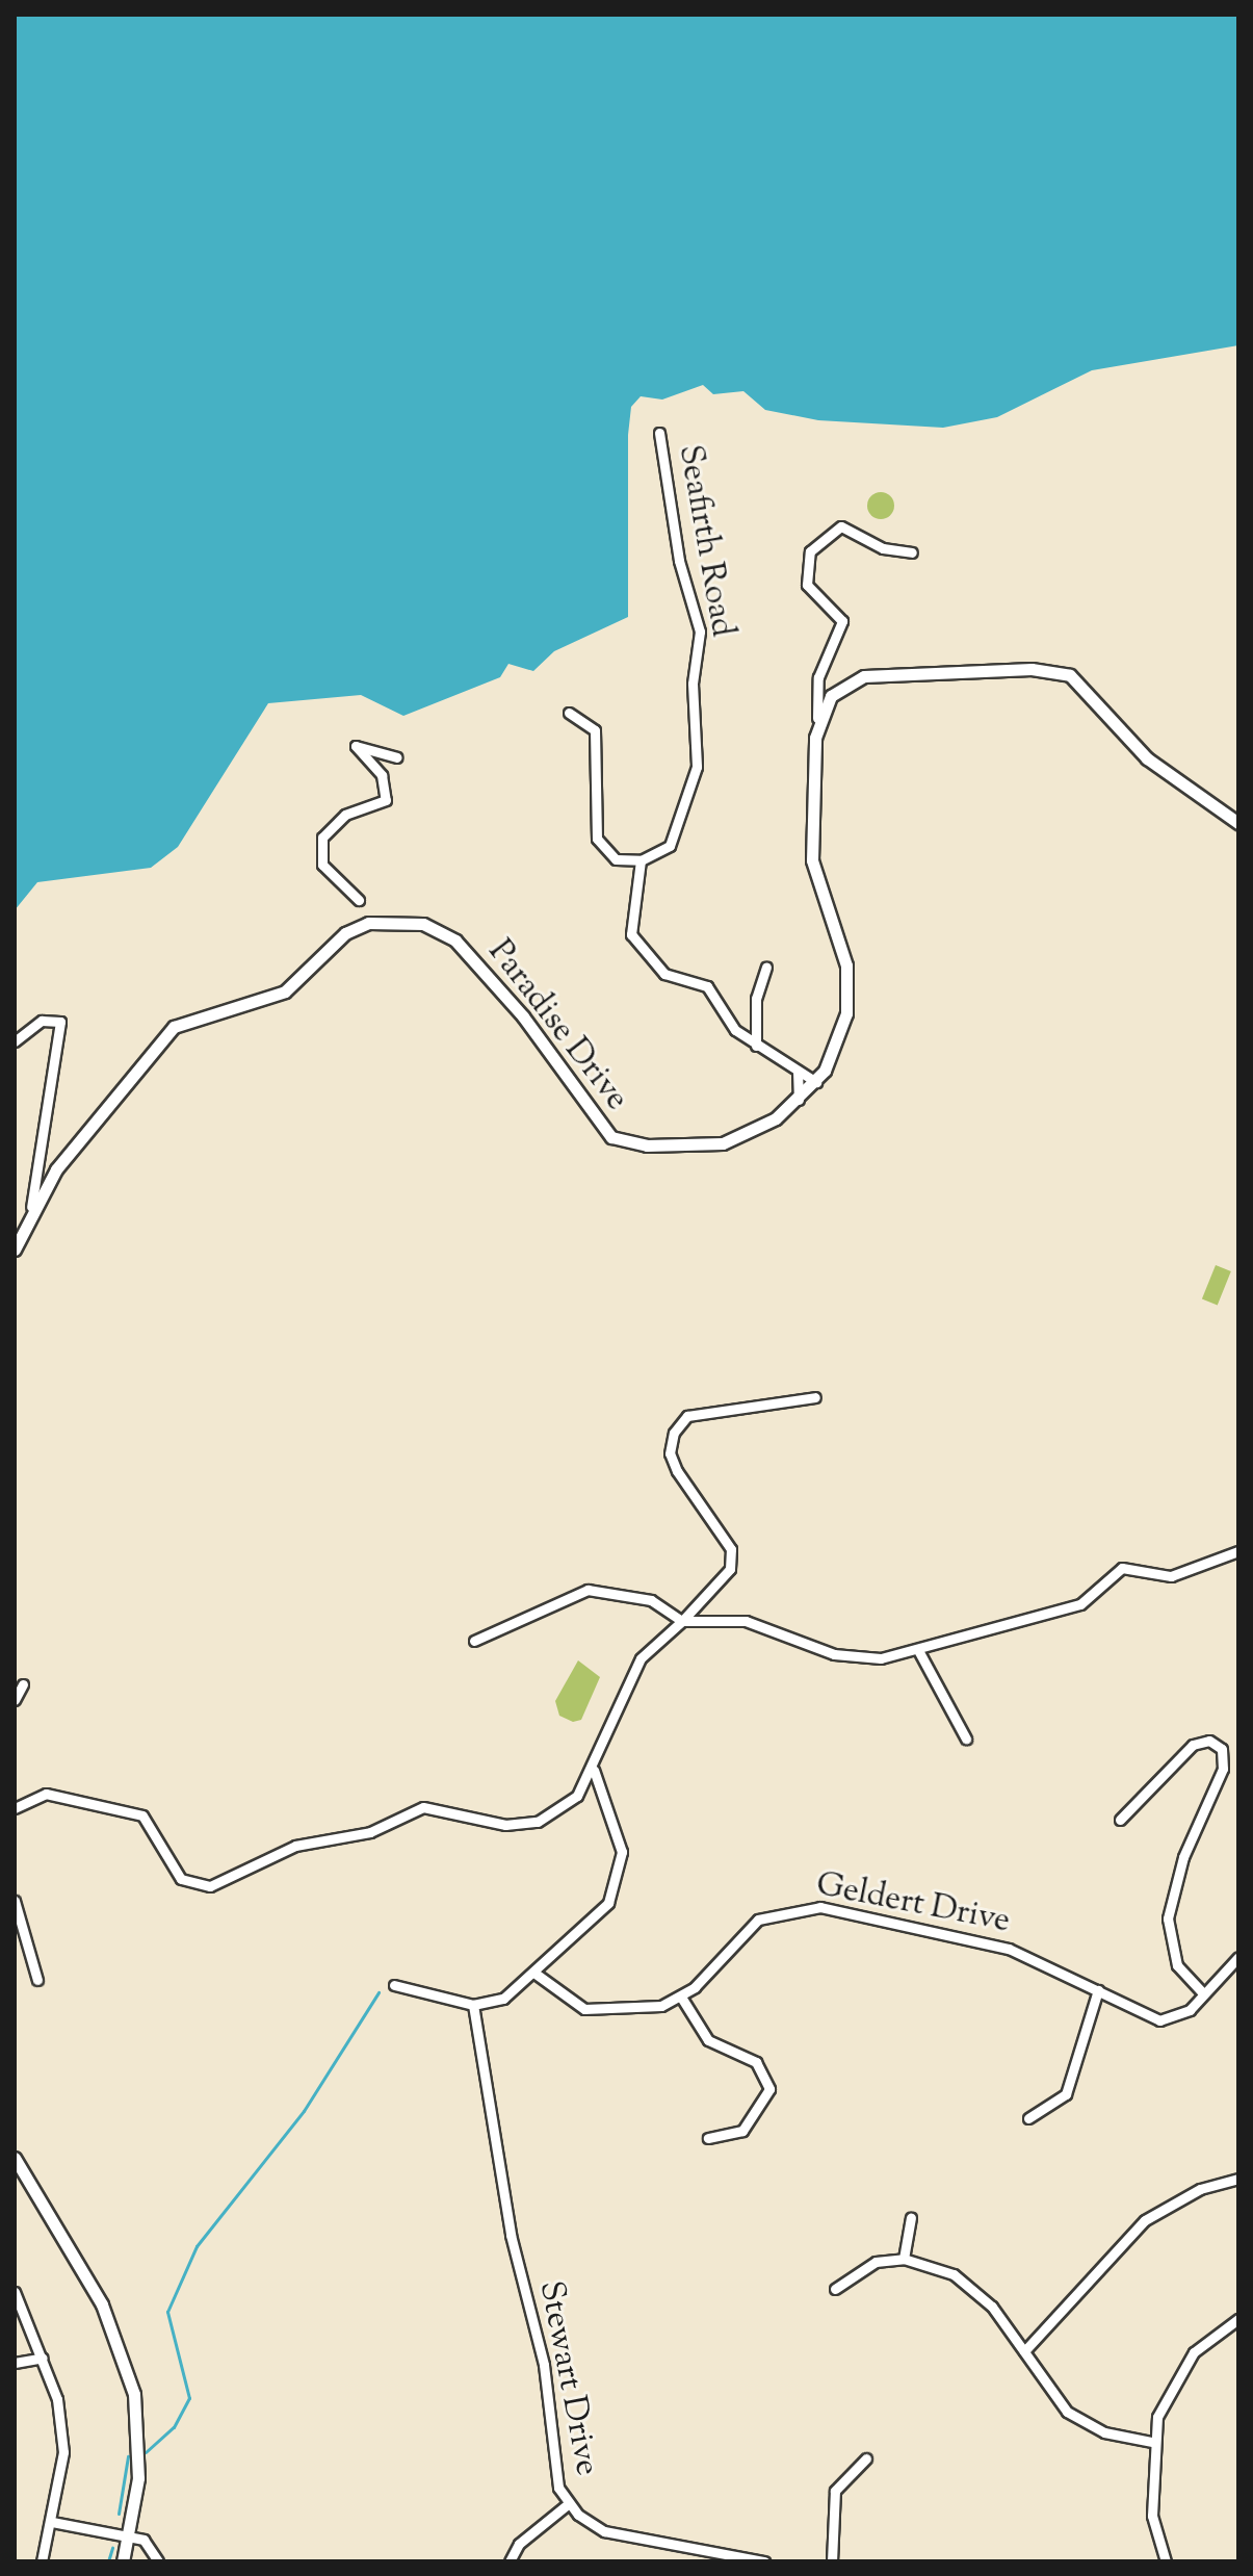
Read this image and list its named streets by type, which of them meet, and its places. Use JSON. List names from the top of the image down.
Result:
{
  "streets": {
    "street": [
      "Seafirth Road",
      "Paradise Drive",
      "Geldert Drive",
      "Stewart Drive"
    ]
  }
}
